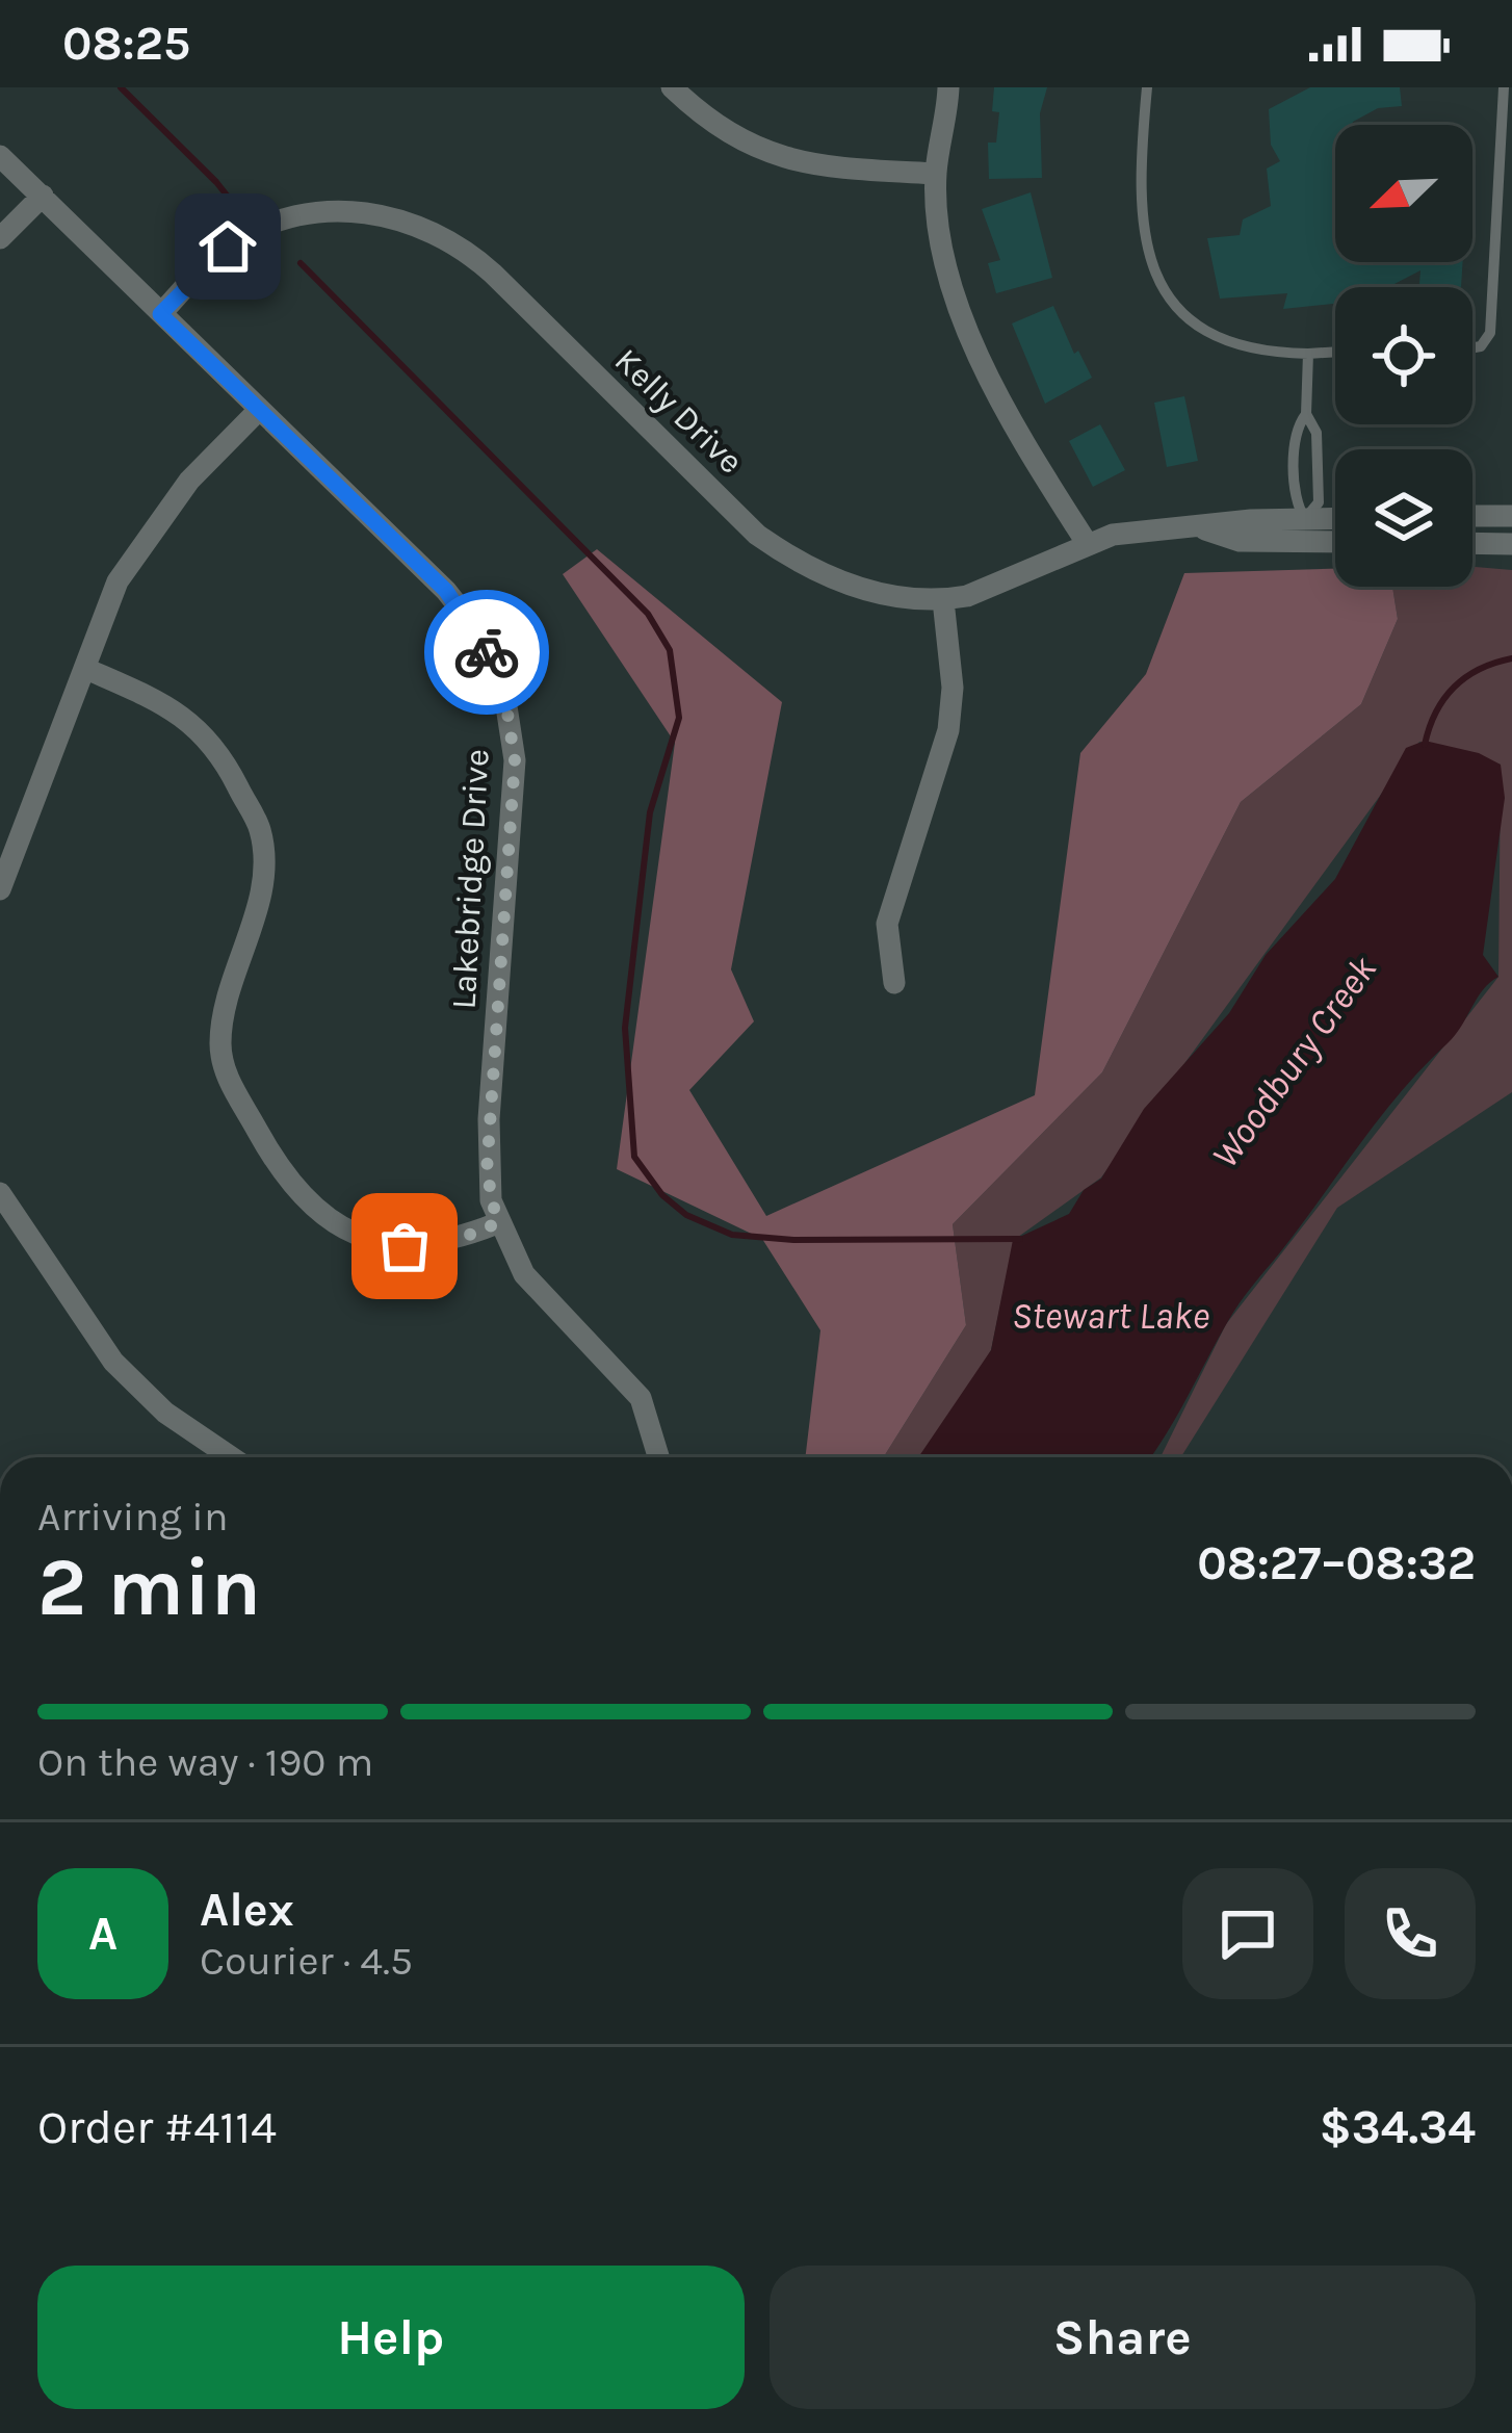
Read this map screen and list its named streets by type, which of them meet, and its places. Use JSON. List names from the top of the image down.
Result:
{
  "streets": {
    "street": ["Kelly Drive", "Lakebridge Drive"]
  },
  "crossings": [
    ["Kelly Drive", "Lakebridge Drive"]
  ],
  "water": ["Woodbury Creek", "Stewart Lake"],
  "north": "bottom left",
  "page": {
    "status": "08:25",
    "heading": ["2 min", "Arriving in", "08:27–08:32"],
    "panel": [
      "Alex",
      "Courier · 4.5",
      "Order #4114",
      "$34.34"
    ],
    "bar": "On the way · 190 m",
    "round": "A",
    "buttons": ["Help", "Share"]
  }
}
